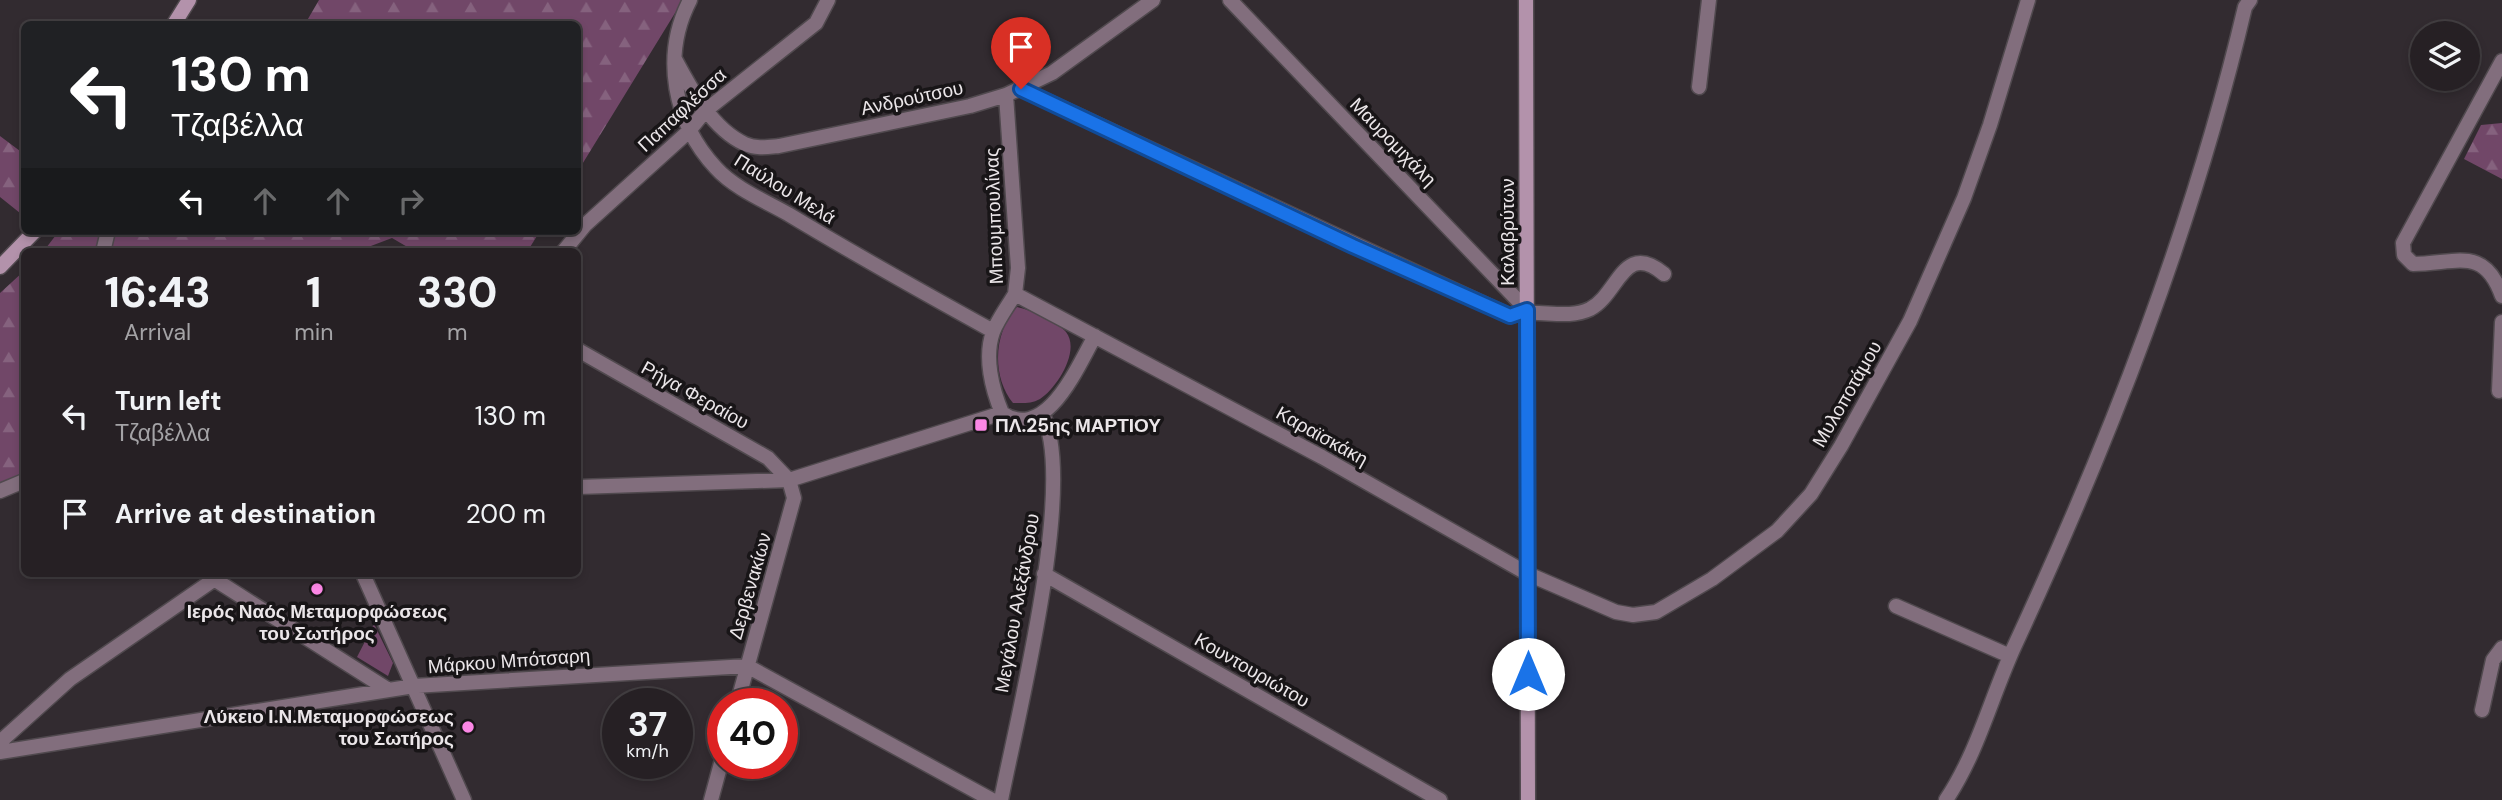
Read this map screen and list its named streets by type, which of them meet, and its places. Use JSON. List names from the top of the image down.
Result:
{
  "streets": {
    "street": [
      "Ανδρούτσου",
      "Παπαφλέσσα",
      "Μαυρομιχάλη",
      "Παύλου Μελά",
      "Μπουμπουλίνας",
      "Καλαβρύτων",
      "Μυλοποτάμου",
      "Ρήγα Φεραίου",
      "Καραϊσκάκη",
      "Δερβενακίων",
      "Μεγάλου Αλεξάνδρου",
      "Μάρκου Μπότσαρη",
      "Κουντουριώτου"
    ]
  },
  "crossings": [
    ["Ανδρούτσου", "Παπαφλέσσα"],
    ["Ανδρούτσου", "Παύλου Μελά"],
    ["Ανδρούτσου", "Μπουμπουλίνας"],
    ["Παπαφλέσσα", "Παύλου Μελά"],
    ["Μαυρομιχάλη", "Καλαβρύτων"],
    ["Μπουμπουλίνας", "Καραϊσκάκη"],
    ["Καλαβρύτων", "Μυλοποτάμου"],
    ["Καλαβρύτων", "Καραϊσκάκη"],
    ["Μυλοποτάμου", "Καραϊσκάκη"],
    ["Ρήγα Φεραίου", "Δερβενακίων"],
    ["Δερβενακίων", "Μάρκου Μπότσαρη"],
    ["Μεγάλου Αλεξάνδρου", "Κουντουριώτου"]
  ],
  "places": {
    "transit": ["ΠΛ.25ης ΜΑΡΤΙΟΥ"],
    "other": ["Ιερός Ναός Μεταμορφώσεως του Σωτήρος", "Λύκειο Ι.Ν.Μεταμορφώσεως του Σωτήρος"]
  },
  "page": {
    "turn": ["130 m", "Τζαβέλλα"],
    "eta": [
      "16:43",
      "Arrival",
      "1",
      "min",
      "330",
      "m"
    ],
    "list": [
      {
        "name": "Turn left",
        "note": "Τζαβέλλα",
        "value": "130 m"
      },
      {
        "name": "Arrive at destination",
        "value": "200 m"
      }
    ],
    "speed": "37 km/h",
    "limit": "40"
  }
}
